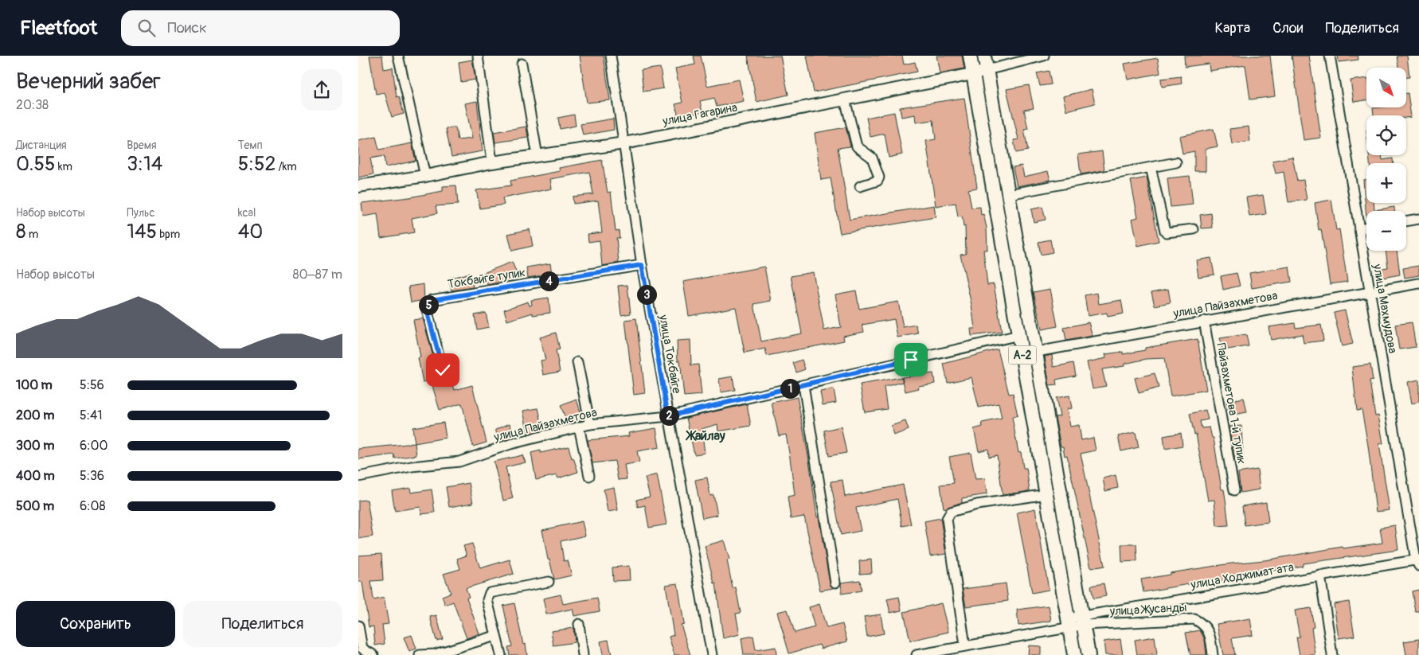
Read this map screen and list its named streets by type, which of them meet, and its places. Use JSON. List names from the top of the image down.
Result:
{
  "streets": {
    "highway": ["A-2"],
    "main road": ["улица Гагарина"],
    "street": [
      "Токбайге тупик",
      "улица Пайзахметова",
      "улица Махмудова",
      "улица Токбайге",
      "Пайзахметова 1-й тупик",
      "улица Ходжимат ата",
      "улица Жусанды"
    ]
  },
  "crossings": [
    ["улица Гагарина", "улица Токбайге"],
    ["улица Гагарина", "A-2"],
    ["Токбайге тупик", "улица Токбайге"],
    ["улица Пайзахметова", "улица Махмудова"],
    ["улица Пайзахметова", "улица Токбайге"],
    ["улица Пайзахметова", "A-2"],
    ["улица Пайзахметова", "Пайзахметова 1-й тупик"],
    ["улица Махмудова", "улица Ходжимат ата"],
    ["A-2", "улица Ходжимат ата"],
    ["A-2", "улица Жусанды"],
    ["улица Ходжимат ата", "улица Жусанды"]
  ],
  "districts": ["Жайлау"],
  "north": "bottom right",
  "page": {
    "header": "Fleetfoot",
    "search": "Поиск",
    "nav": ["Карта", "Слои", "Поделиться"],
    "heading": ["Вечерний забег", "20:38"],
    "map_buttons": ["+", "−"],
    "stats": [
      ["Дистанция", "0.55 km"],
      ["Время", "3:14"],
      ["Темп", "5:52 /km"],
      ["Набор высоты", "8 m"],
      ["Пульс", "145 bpm"],
      ["kcal", "40"]
    ],
    "chart": ["Набор высоты", "80–87 m"],
    "pins": [
      "4",
      "3",
      "5",
      "1",
      "2"
    ],
    "list": [
      {
        "name": "100 m",
        "note": "5:56"
      },
      {
        "name": "200 m",
        "note": "5:41"
      },
      {
        "name": "300 m",
        "note": "6:00"
      },
      {
        "name": "400 m",
        "note": "5:36"
      },
      {
        "name": "500 m",
        "note": "6:08"
      }
    ],
    "buttons": ["Сохранить", "Поделиться"]
  }
}
